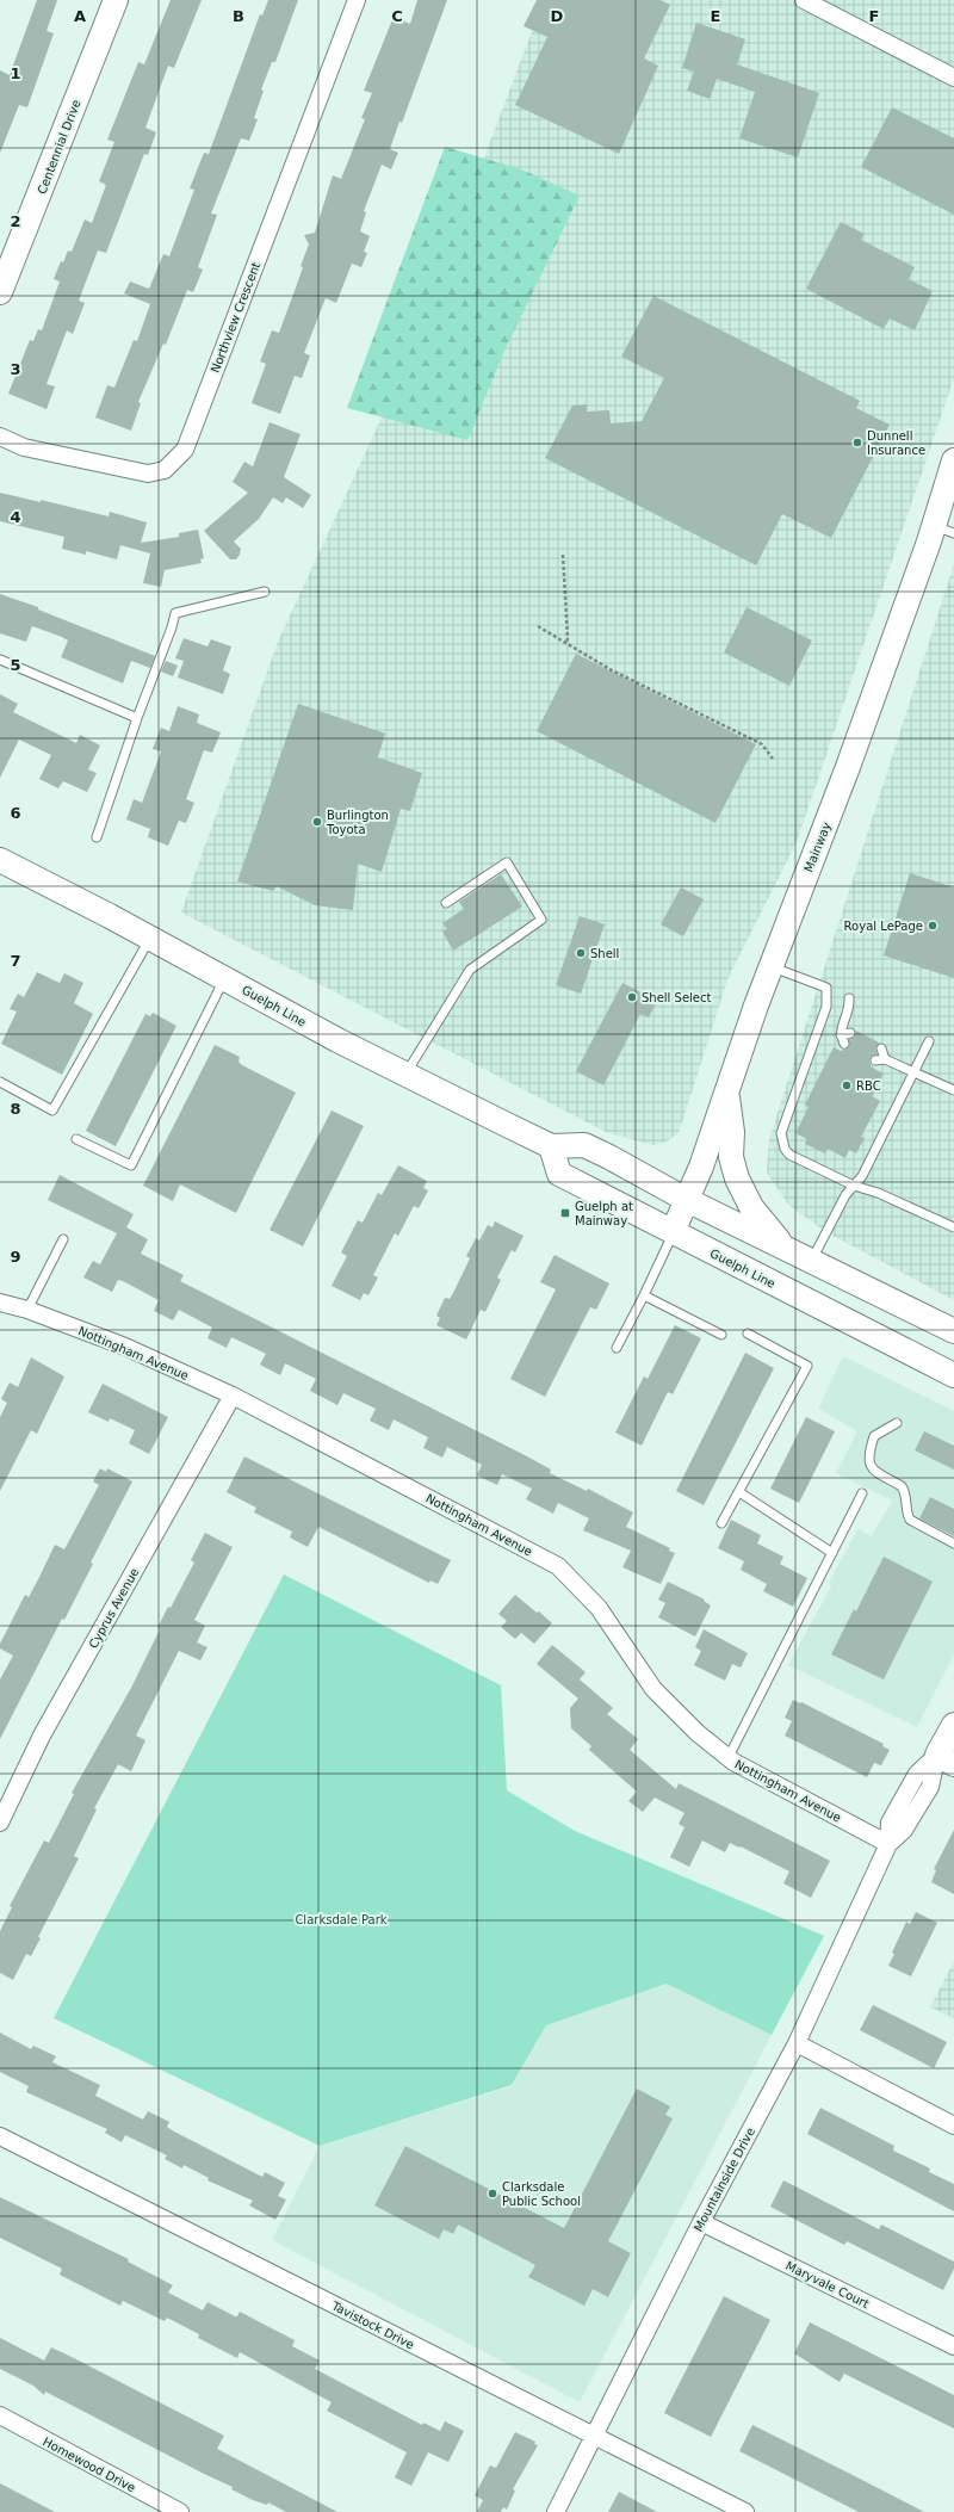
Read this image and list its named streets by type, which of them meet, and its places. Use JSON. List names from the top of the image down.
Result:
{
  "streets": {
    "main road": [
      "Centennial Drive",
      "Mainway",
      "Guelph Line",
      "Mountainside Drive"
    ],
    "street": [
      "Northview Crescent",
      "Nottingham Avenue",
      "Cyprus Avenue",
      "Maryvale Court",
      "Tavistock Drive",
      "Homewood Drive"
    ]
  },
  "crossings": [
    ["Mainway", "Guelph Line"],
    ["Nottingham Avenue", "Cyprus Avenue"],
    ["Nottingham Avenue", "Mountainside Drive"],
    ["Mountainside Drive", "Maryvale Court"],
    ["Mountainside Drive", "Tavistock Drive"]
  ],
  "parks": ["Clarksdale Park"],
  "places": {
    "other": [
      "Dunnell Insurance",
      "Burlington Toyota",
      "Royal LePage",
      "Shell",
      "Shell Select",
      "RBC",
      "Clarksdale Public School"
    ],
    "transit": ["Guelph at Mainway"]
  },
  "grid": {
    "columns": [
      "A",
      "B",
      "C",
      "D",
      "E",
      "F"
    ],
    "rows": [
      "1",
      "2",
      "3",
      "4",
      "5",
      "6",
      "7",
      "8",
      "9"
    ]
  }
}
